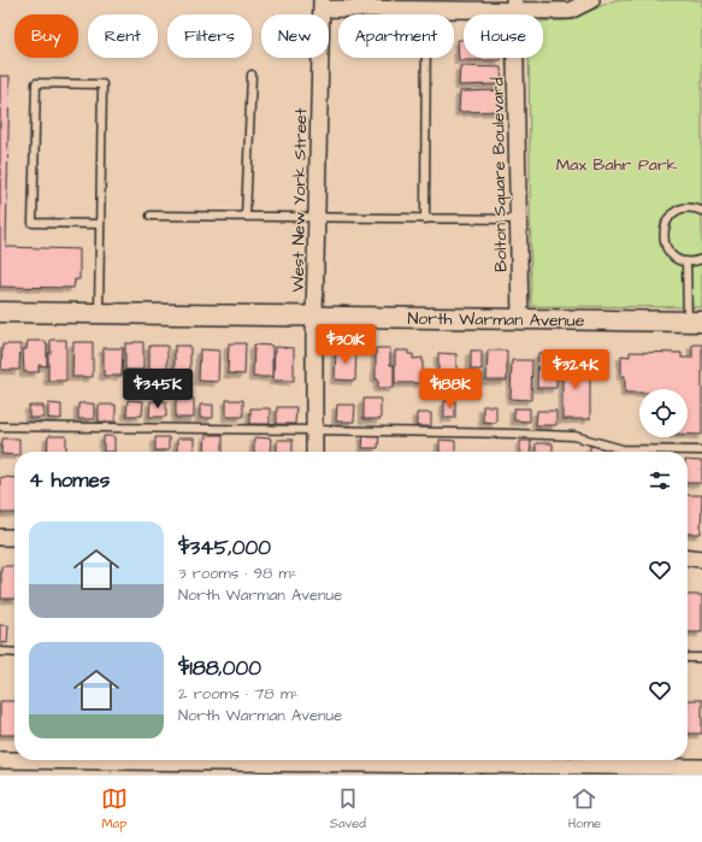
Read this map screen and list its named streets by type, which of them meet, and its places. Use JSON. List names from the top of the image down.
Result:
{
  "streets": {
    "street": ["Bolton Square Boulevard", "West New York Street", "North Warman Avenue"]
  },
  "crossings": [
    ["Bolton Square Boulevard", "North Warman Avenue"],
    ["West New York Street", "North Warman Avenue"]
  ],
  "parks": ["Max Bahr Park"],
  "page": {
    "chip": [
      "Buy",
      "Rent",
      "Filters",
      "New",
      "Apartment",
      "House"
    ],
    "price": [
      "$301K",
      "$324K",
      "$345K",
      "$188K"
    ],
    "heading": "4 homes",
    "list": [
      {
        "name": "$345,000",
        "note": "3 rooms · 98 m² · North Warman Avenue"
      },
      {
        "name": "$188,000",
        "note": "2 rooms · 78 m² · North Warman Avenue"
      }
    ],
    "tabs": ["Map", "Saved", "Home"]
  }
}
